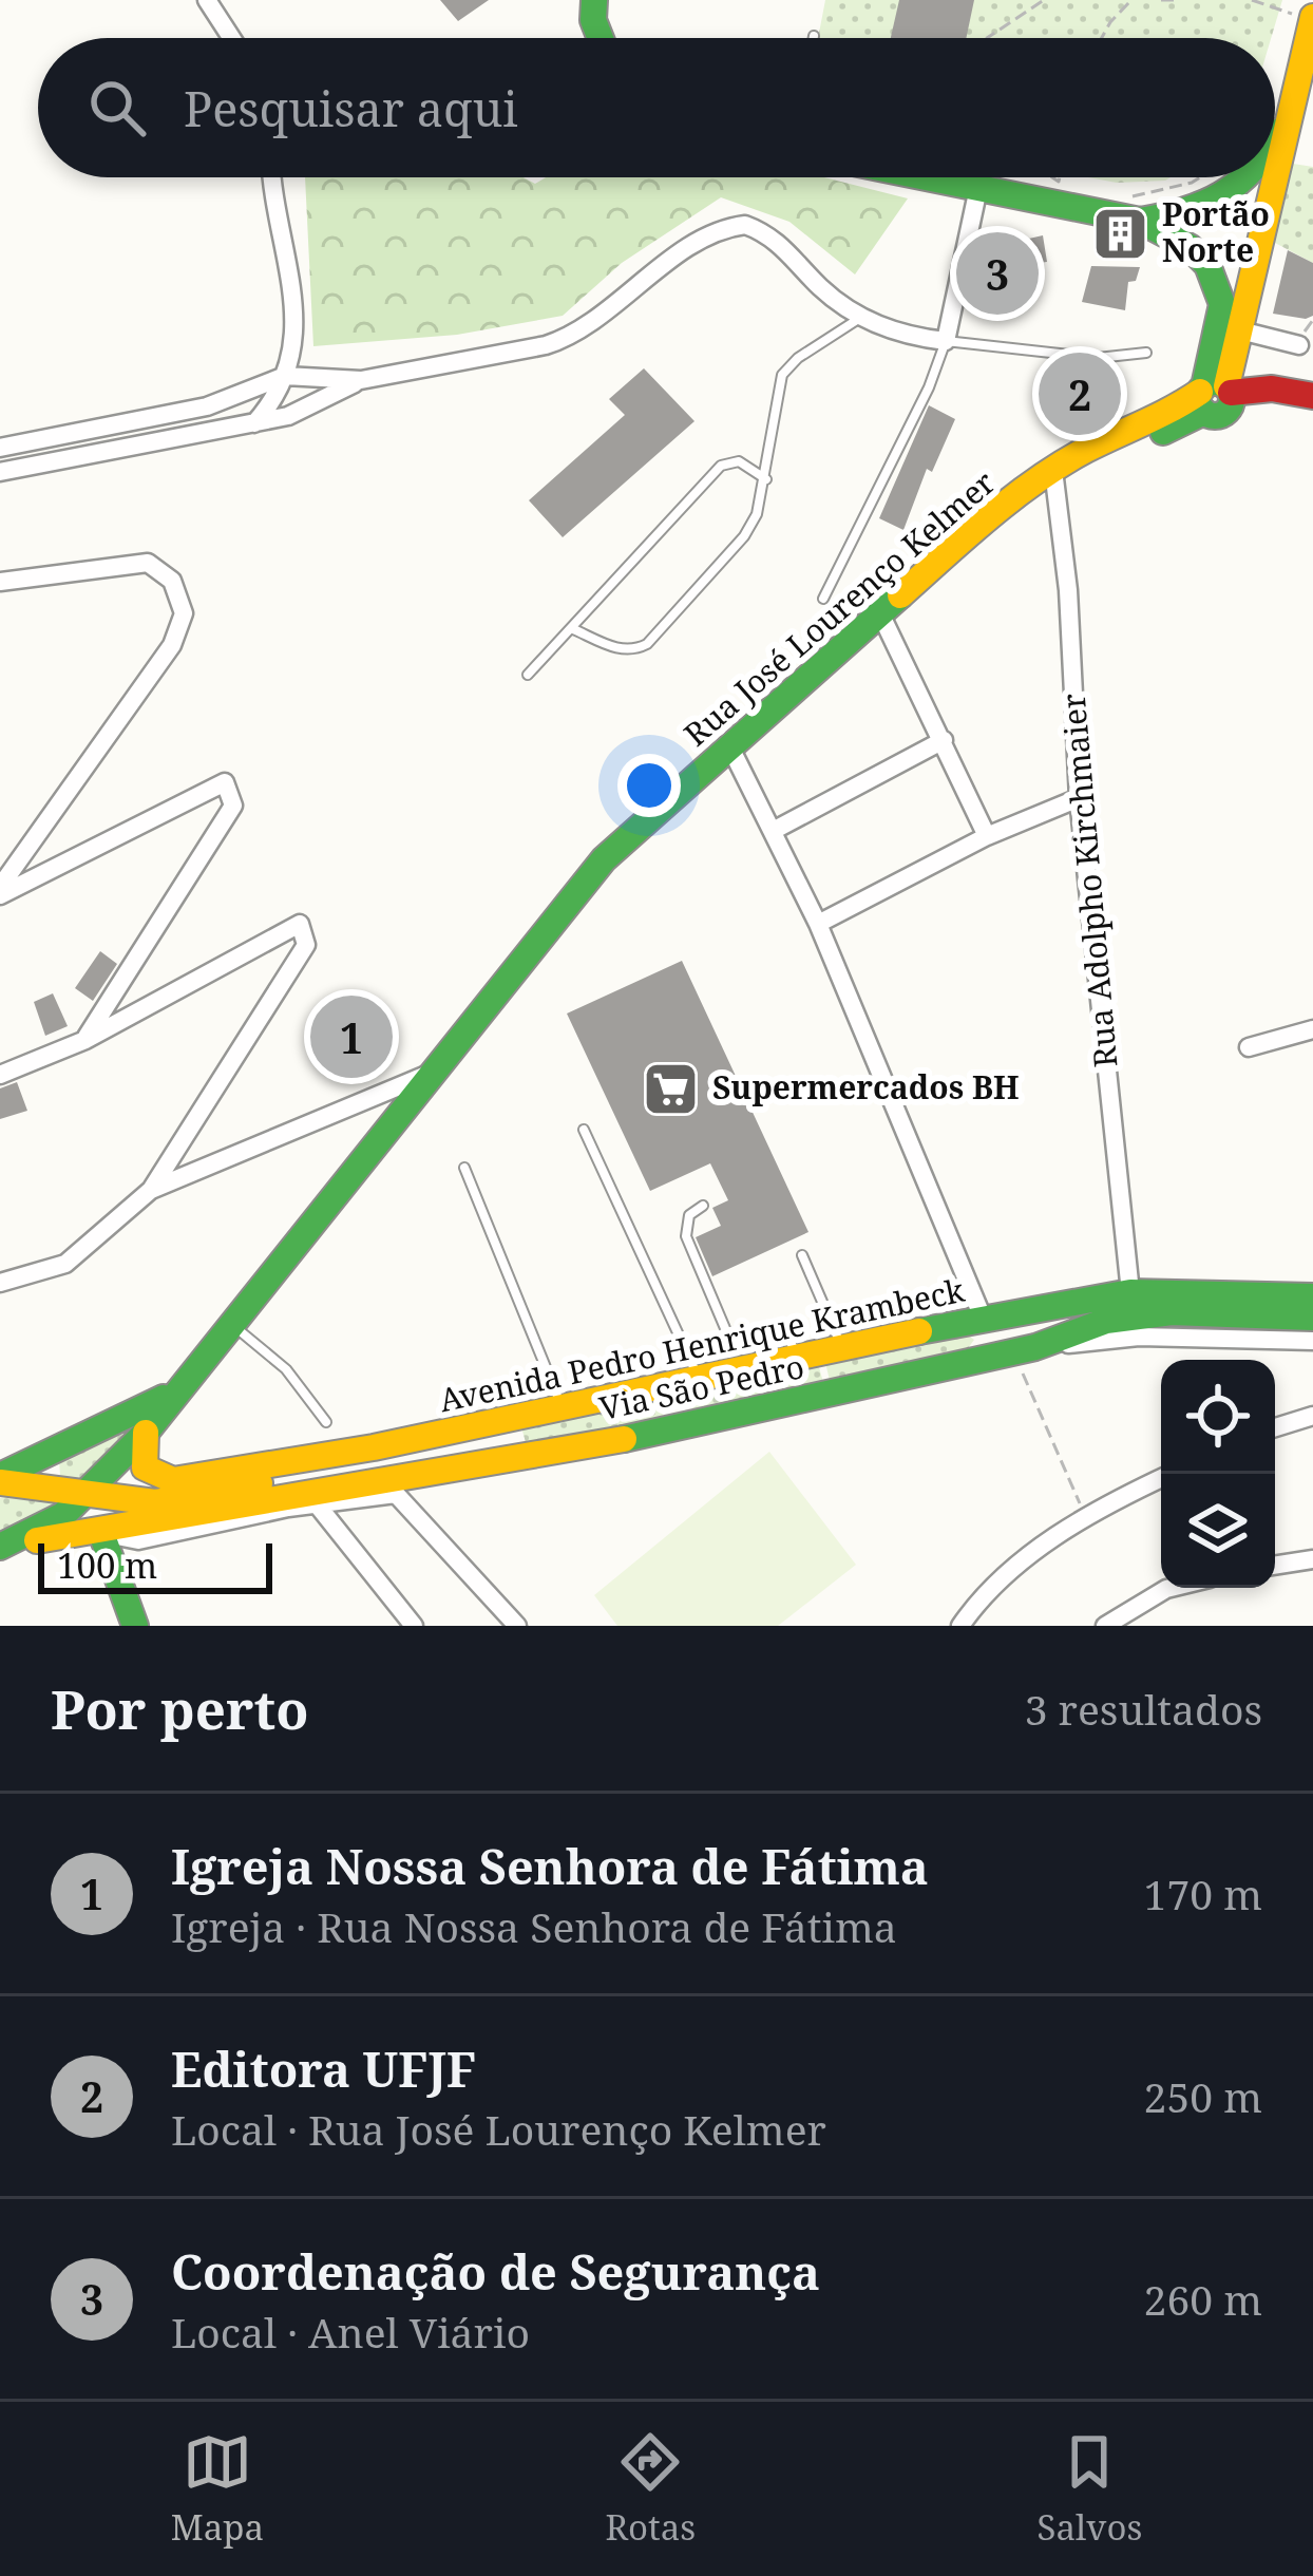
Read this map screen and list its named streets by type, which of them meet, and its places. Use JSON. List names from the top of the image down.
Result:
{
  "streets": {
    "main road": ["Rua José Lourenço Kelmer", "Avenida Pedro Henrique Krambeck", "Via São Pedro"],
    "street": ["Rua Adolpho Kirchmaier"]
  },
  "crossings": [
    ["Rua José Lourenço Kelmer", "Rua Adolpho Kirchmaier"],
    ["Rua José Lourenço Kelmer", "Avenida Pedro Henrique Krambeck"],
    ["Rua Adolpho Kirchmaier", "Avenida Pedro Henrique Krambeck"]
  ],
  "places": {
    "building": ["Portão Norte"],
    "supermarket": ["Supermercados BH"]
  },
  "scale_bar": "100 m",
  "page": {
    "search": "Pesquisar aqui",
    "pins": ["3", "2", "1"],
    "scale": "100 m",
    "heading": ["Por perto", "3 resultados"],
    "list": [
      {
        "mark": "1",
        "name": "Igreja Nossa Senhora de Fátima",
        "note": "Igreja · Rua Nossa Senhora de Fátima",
        "value": "170 m"
      },
      {
        "mark": "2",
        "name": "Editora UFJF",
        "note": "Local · Rua José Lourenço Kelmer",
        "value": "250 m"
      },
      {
        "mark": "3",
        "name": "Coordenação de Segurança",
        "note": "Local · Anel Viário",
        "value": "260 m"
      }
    ],
    "nav": ["Mapa", "Rotas", "Salvos"]
  }
}
